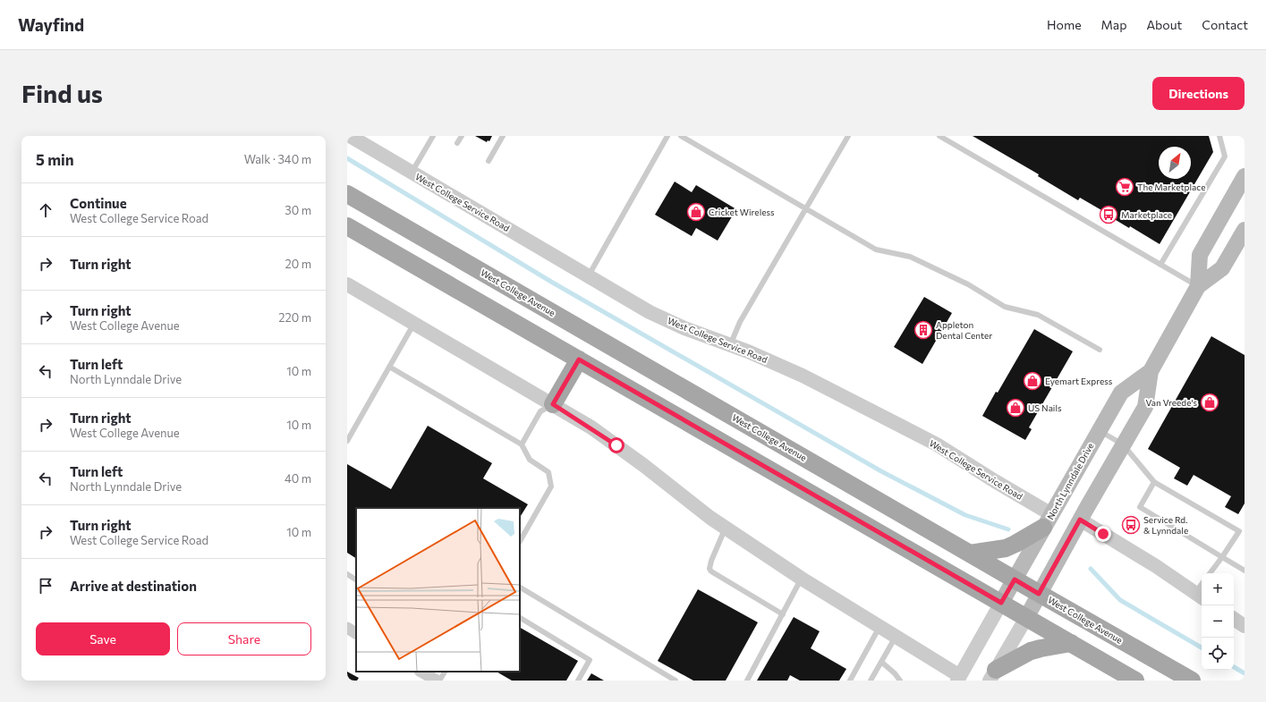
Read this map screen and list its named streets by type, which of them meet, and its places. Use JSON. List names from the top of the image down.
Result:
{
  "streets": {
    "main road": ["West College Avenue", "North Lynndale Drive"],
    "street": ["West College Service Road"]
  },
  "crossings": [
    ["West College Service Road", "North Lynndale Drive"],
    ["West College Avenue", "North Lynndale Drive"]
  ],
  "places": {
    "supermarket": ["The Marketplace"],
    "shop": [
      "Cricket Wireless",
      "Eyemart Express",
      "Van Vreede's",
      "US Nails"
    ],
    "bus stop": ["Marketplace", "Service Rd. & Lynndale"],
    "building": ["Appleton Dental Center"]
  },
  "north": "top right",
  "page": {
    "header": "Wayfind",
    "nav": [
      "Home",
      "Map",
      "About",
      "Contact"
    ],
    "buttons": [
      "Directions",
      ["Save", "Share"]
    ],
    "title": "Find us",
    "heading": ["5 min", "Walk · 340 m"],
    "list": [
      ["Continue", "West College Service Road", "30 m"],
      ["Turn right", "20 m"],
      ["Turn right", "West College Avenue", "220 m"],
      ["Turn left", "North Lynndale Drive", "10 m"],
      ["Turn right", "West College Avenue", "10 m"],
      ["Turn left", "North Lynndale Drive", "40 m"],
      ["Turn right", "West College Service Road", "10 m"],
      "Arrive at destination"
    ],
    "map_buttons": ["+", "−"]
  }
}
